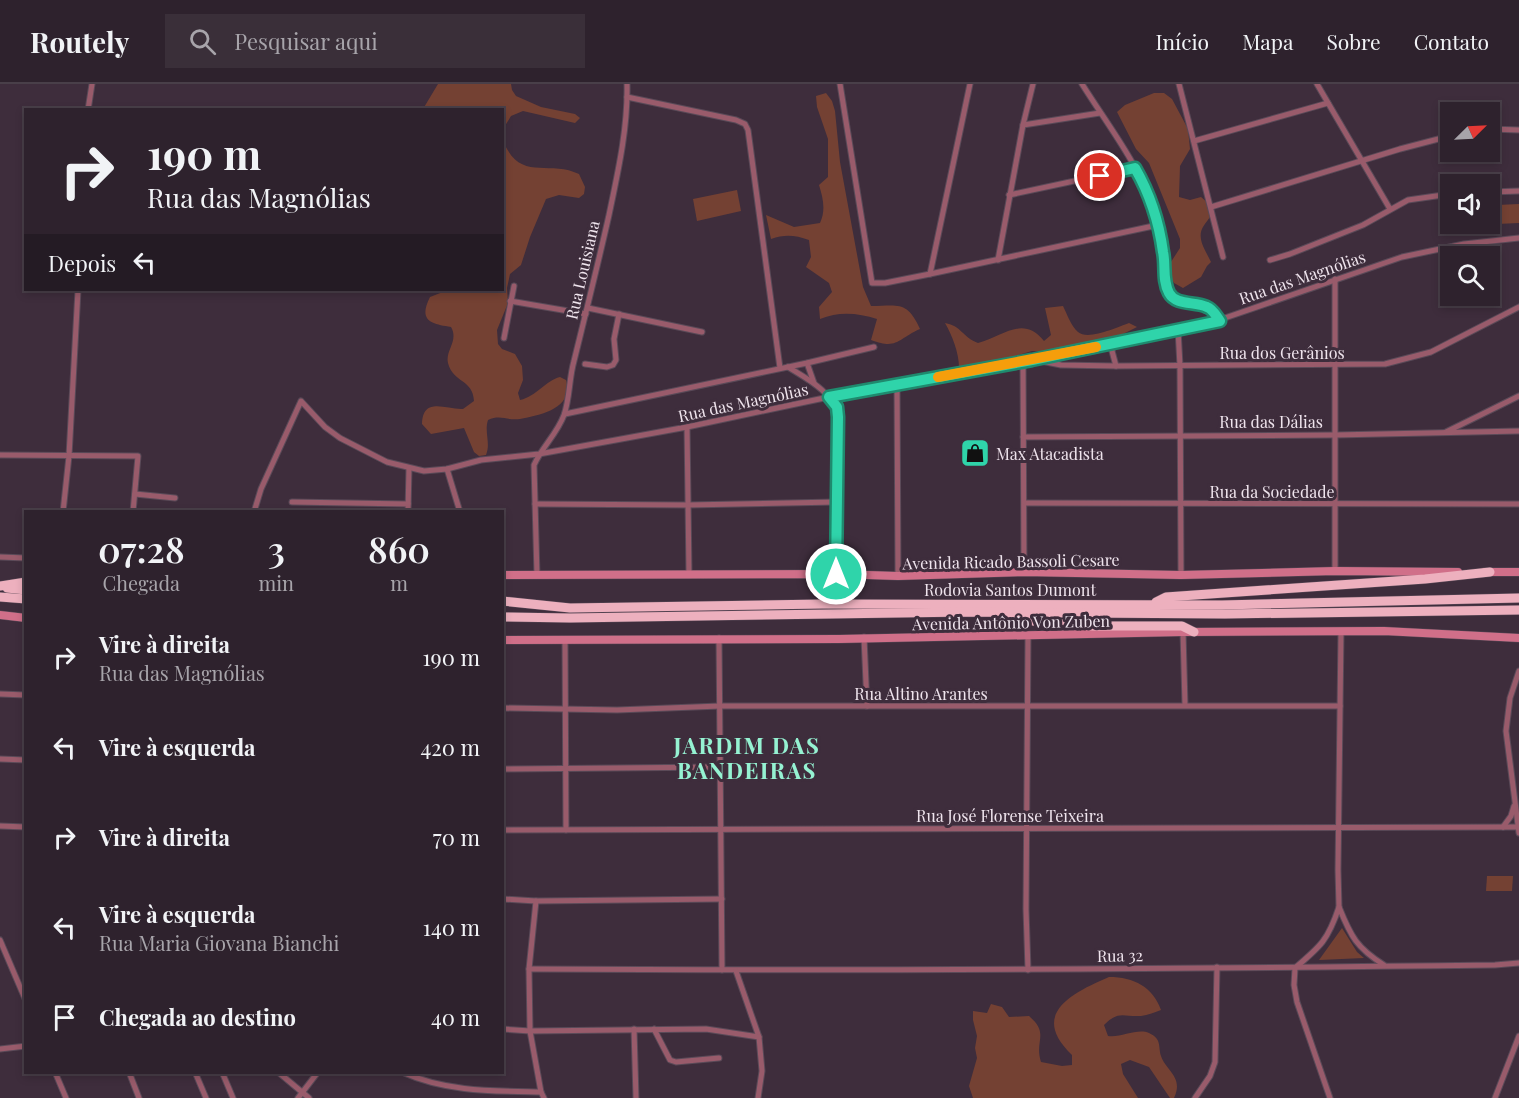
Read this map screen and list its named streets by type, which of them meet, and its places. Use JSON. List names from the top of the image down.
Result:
{
  "streets": {
    "highway": ["Rodovia Santos Dumont"],
    "street": [
      "Rua Louisiana",
      "Rua das Magnólias",
      "Rua dos Gerânios",
      "Rua das Dálias",
      "Rua da Sociedade",
      "Avenida Ricado Bassoli Cesare",
      "Avenida Antônio Von Zuben",
      "Rua Altino Arantes",
      "Rua José Florense Teixeira",
      "Rua 32"
    ]
  },
  "crossings": [
    ["Rua Louisiana", "Rua das Magnólias"],
    ["Rua das Magnólias", "Rua dos Gerânios"]
  ],
  "districts": ["JARDIM DAS BANDEIRAS"],
  "places": {
    "shop": ["Max Atacadista"]
  },
  "north": "top right",
  "page": {
    "header": "Routely",
    "search": "Pesquisar aqui",
    "nav": [
      "Início",
      "Mapa",
      "Sobre",
      "Contato"
    ],
    "turn": ["190 m", "Rua das Magnólias"],
    "then": "Depois",
    "eta": [
      "07:28",
      "Chegada",
      "3",
      "min",
      "860",
      "m"
    ],
    "list": [
      {
        "name": "Vire à direita",
        "note": "Rua das Magnólias",
        "value": "190 m"
      },
      {
        "name": "Vire à esquerda",
        "value": "420 m"
      },
      {
        "name": "Vire à direita",
        "value": "70 m"
      },
      {
        "name": "Vire à esquerda",
        "note": "Rua Maria Giovana Bianchi",
        "value": "140 m"
      },
      {
        "name": "Chegada ao destino",
        "value": "40 m"
      }
    ]
  }
}
